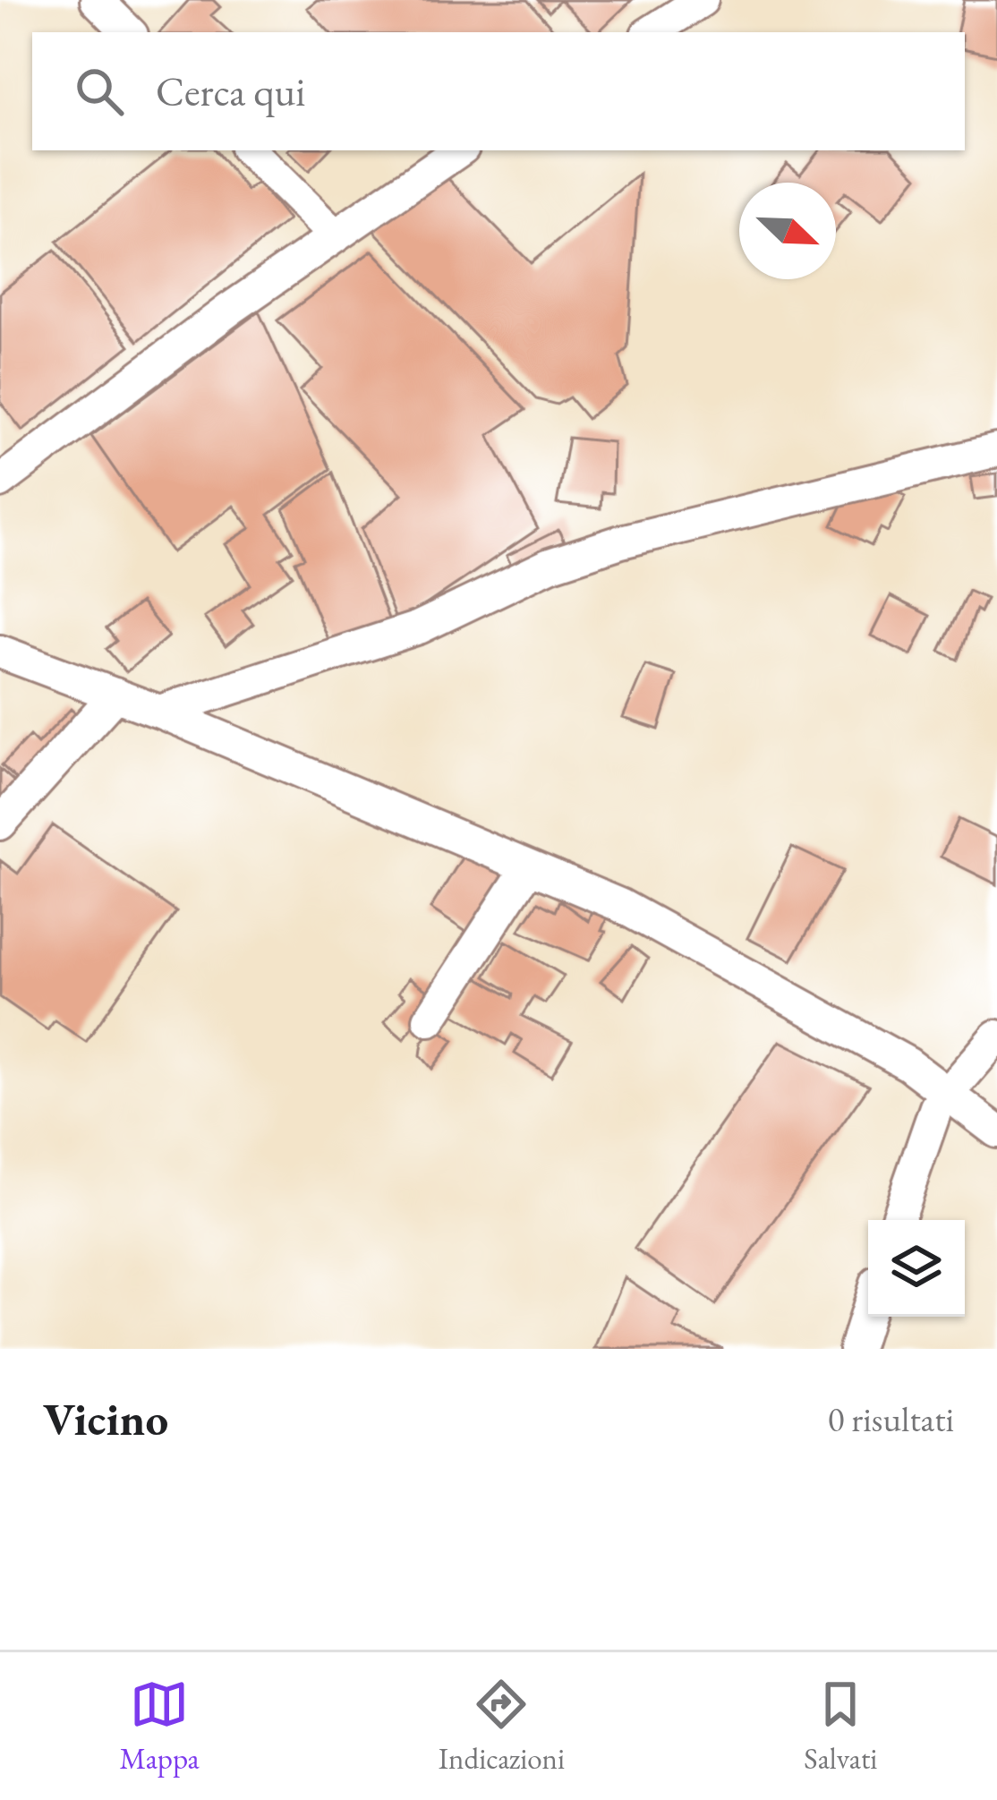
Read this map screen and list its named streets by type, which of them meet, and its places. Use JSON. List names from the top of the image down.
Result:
{
  "north": "bottom right",
  "page": {
    "search": "Cerca qui",
    "heading": ["Vicino", "0 risultati"],
    "nav": ["Mappa", "Indicazioni", "Salvati"]
  }
}
